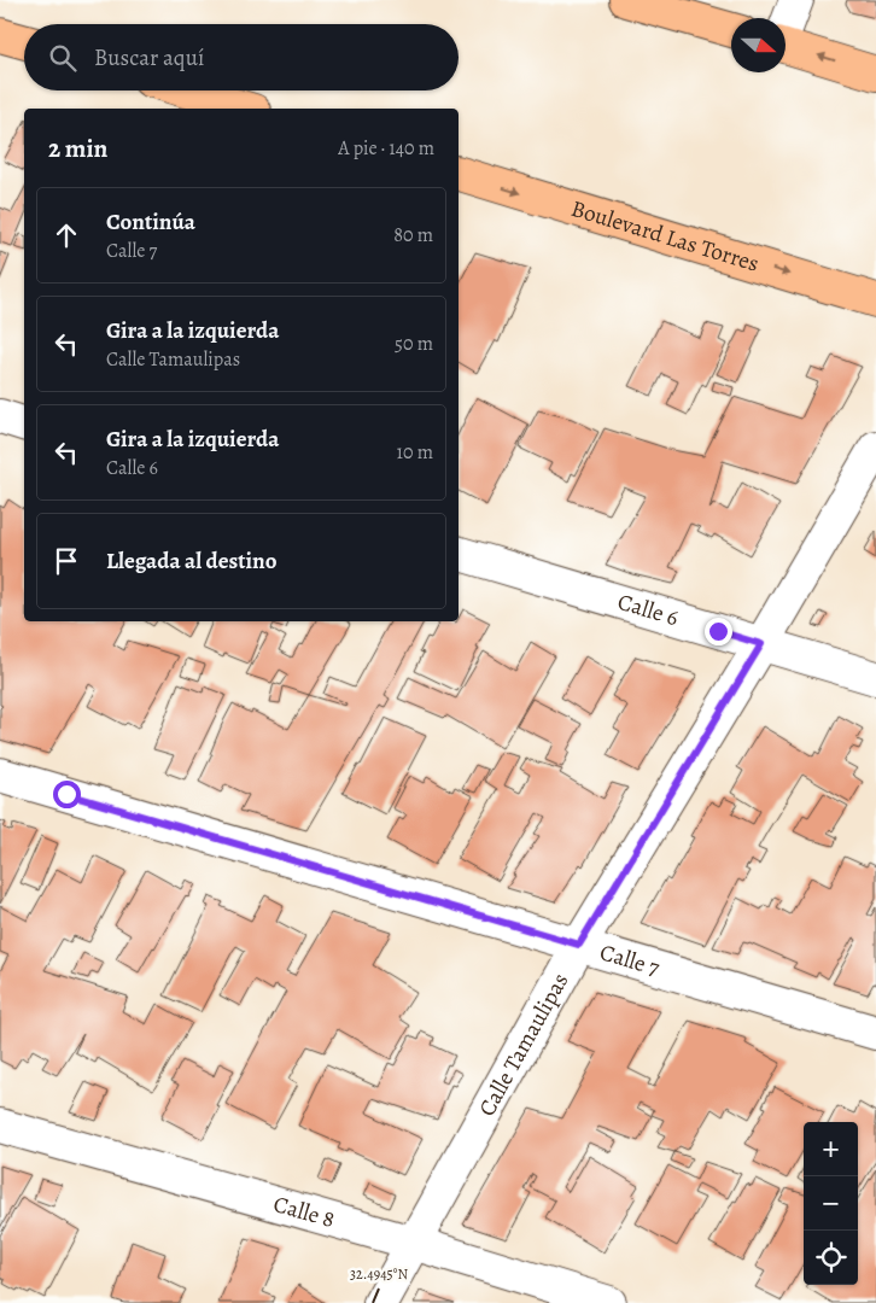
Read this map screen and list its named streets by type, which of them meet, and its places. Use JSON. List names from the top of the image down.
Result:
{
  "streets": {
    "main road": ["Boulevard Las Torres"],
    "street": [
      "Calle 6",
      "Calle 7",
      "Calle Tamaulipas",
      "Calle 8"
    ]
  },
  "crossings": [
    ["Calle 6", "Calle Tamaulipas"],
    ["Calle 7", "Calle Tamaulipas"],
    ["Calle Tamaulipas", "Calle 8"]
  ],
  "north": "right",
  "page": {
    "search": "Buscar aquí",
    "heading": ["2 min", "A pie · 140 m"],
    "list": [
      ["Continúa", "Calle 7", "80 m"],
      ["Gira a la izquierda", "Calle Tamaulipas", "50 m"],
      ["Gira a la izquierda", "Calle 6", "10 m"],
      "Llegada al destino"
    ],
    "map_buttons": ["+", "−"]
  },
  "coordinates": ["32.4945°N"]
}
